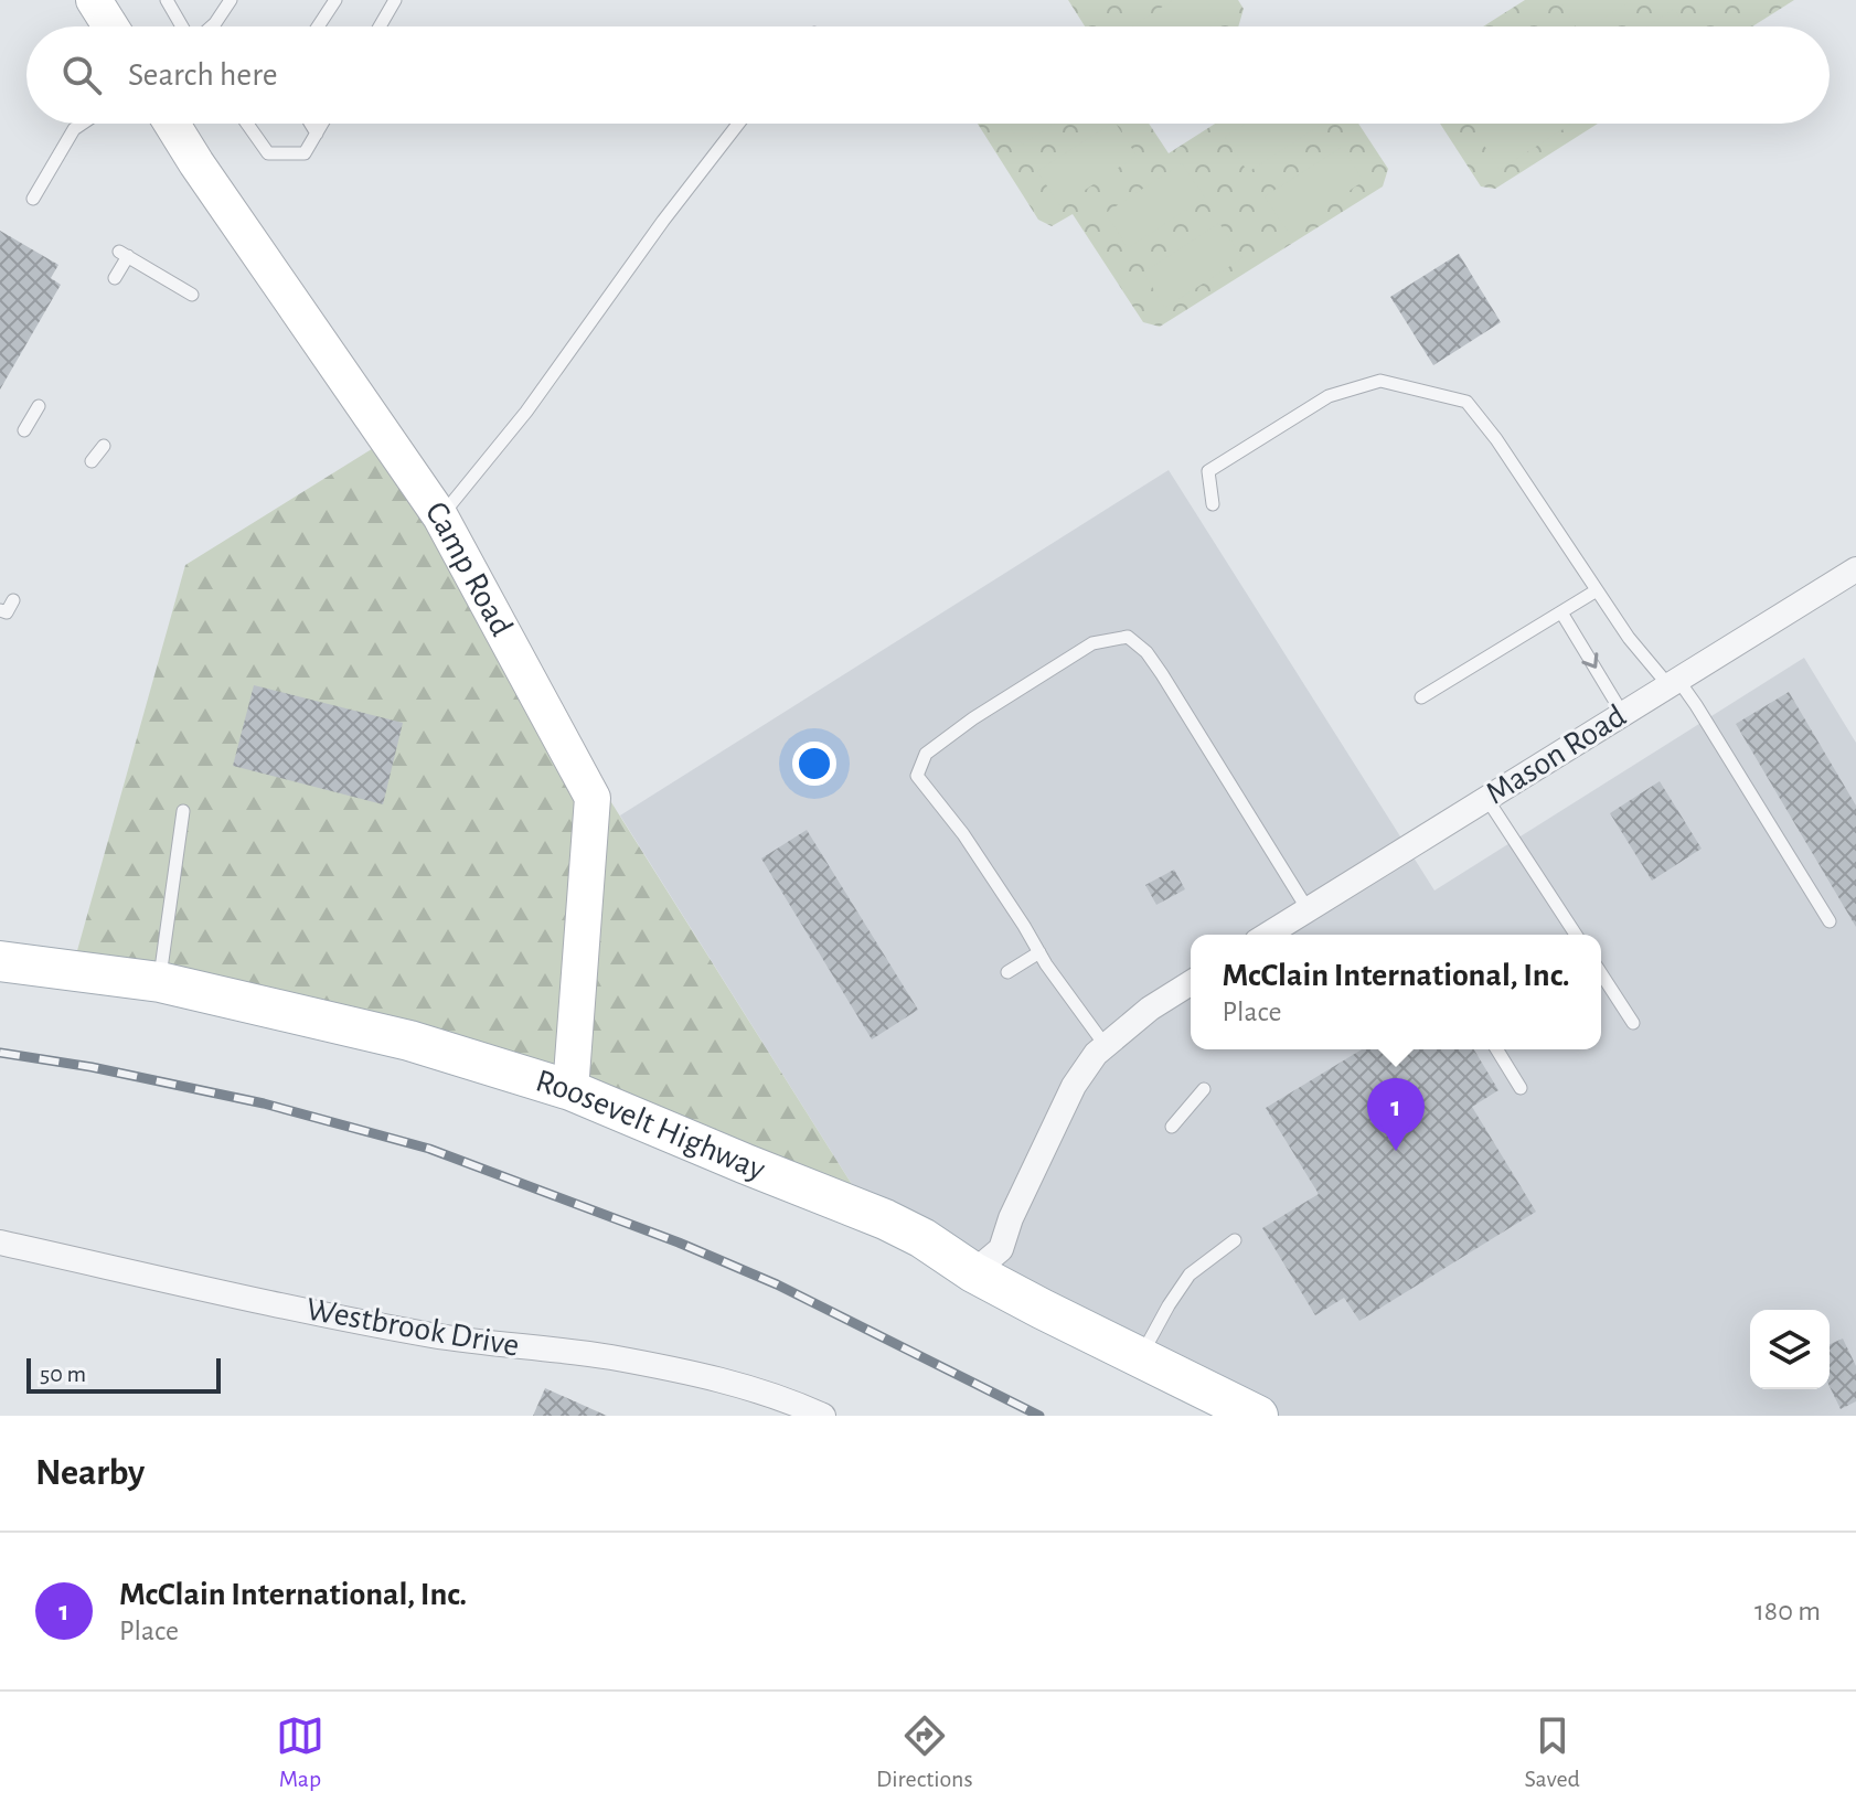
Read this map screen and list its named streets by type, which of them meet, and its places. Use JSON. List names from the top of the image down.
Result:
{
  "streets": {
    "main road": ["Roosevelt Highway"],
    "street": ["Camp Road", "Mason Road", "Westbrook Drive"]
  },
  "crossings": [
    ["Camp Road", "Roosevelt Highway"]
  ],
  "scale_bar": "50 m",
  "page": {
    "search": "Search here",
    "popup": ["McClain International, Inc.", "Place"],
    "pins": "1",
    "scale": "50 m",
    "heading": "Nearby",
    "list": [
      {
        "mark": "1",
        "name": "McClain International, Inc.",
        "note": "Place",
        "value": "180 m"
      }
    ],
    "nav": ["Map", "Directions", "Saved"]
  }
}
